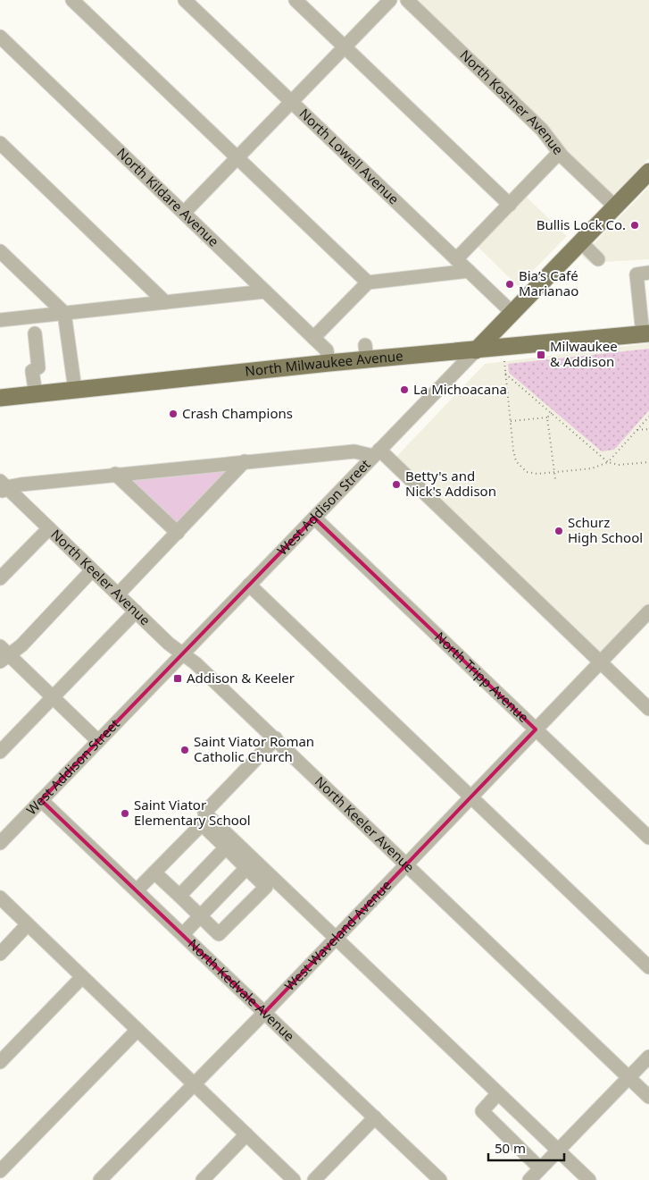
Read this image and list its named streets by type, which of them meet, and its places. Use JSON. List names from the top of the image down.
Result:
{
  "streets": {
    "main road": ["North Milwaukee Avenue", "West Addison Street"],
    "street": [
      "North Kostner Avenue",
      "North Lowell Avenue",
      "North Kildare Avenue",
      "North Keeler Avenue",
      "North Tripp Avenue",
      "West Waveland Avenue",
      "North Kedvale Avenue"
    ]
  },
  "crossings": [
    ["North Kostner Avenue", "West Addison Street"],
    ["North Lowell Avenue", "West Addison Street"],
    ["North Kildare Avenue", "North Milwaukee Avenue"],
    ["North Milwaukee Avenue", "West Addison Street"],
    ["West Addison Street", "North Keeler Avenue"],
    ["West Addison Street", "North Tripp Avenue"],
    ["West Addison Street", "North Kedvale Avenue"],
    ["North Keeler Avenue", "West Waveland Avenue"],
    ["North Tripp Avenue", "West Waveland Avenue"],
    ["West Waveland Avenue", "North Kedvale Avenue"]
  ],
  "places": {
    "other": [
      "Bullis Lock Co.",
      "Bia’s Café Marianao",
      "La Michoacana",
      "Crash Champions",
      "Betty's and Nick's Addison",
      "Schurz High School",
      "Saint Viator Roman Catholic Church",
      "Saint Viator Elementary School"
    ],
    "transit": ["Milwaukee & Addison", "Addison & Keeler"]
  },
  "scale_bar": "50 m"
}
